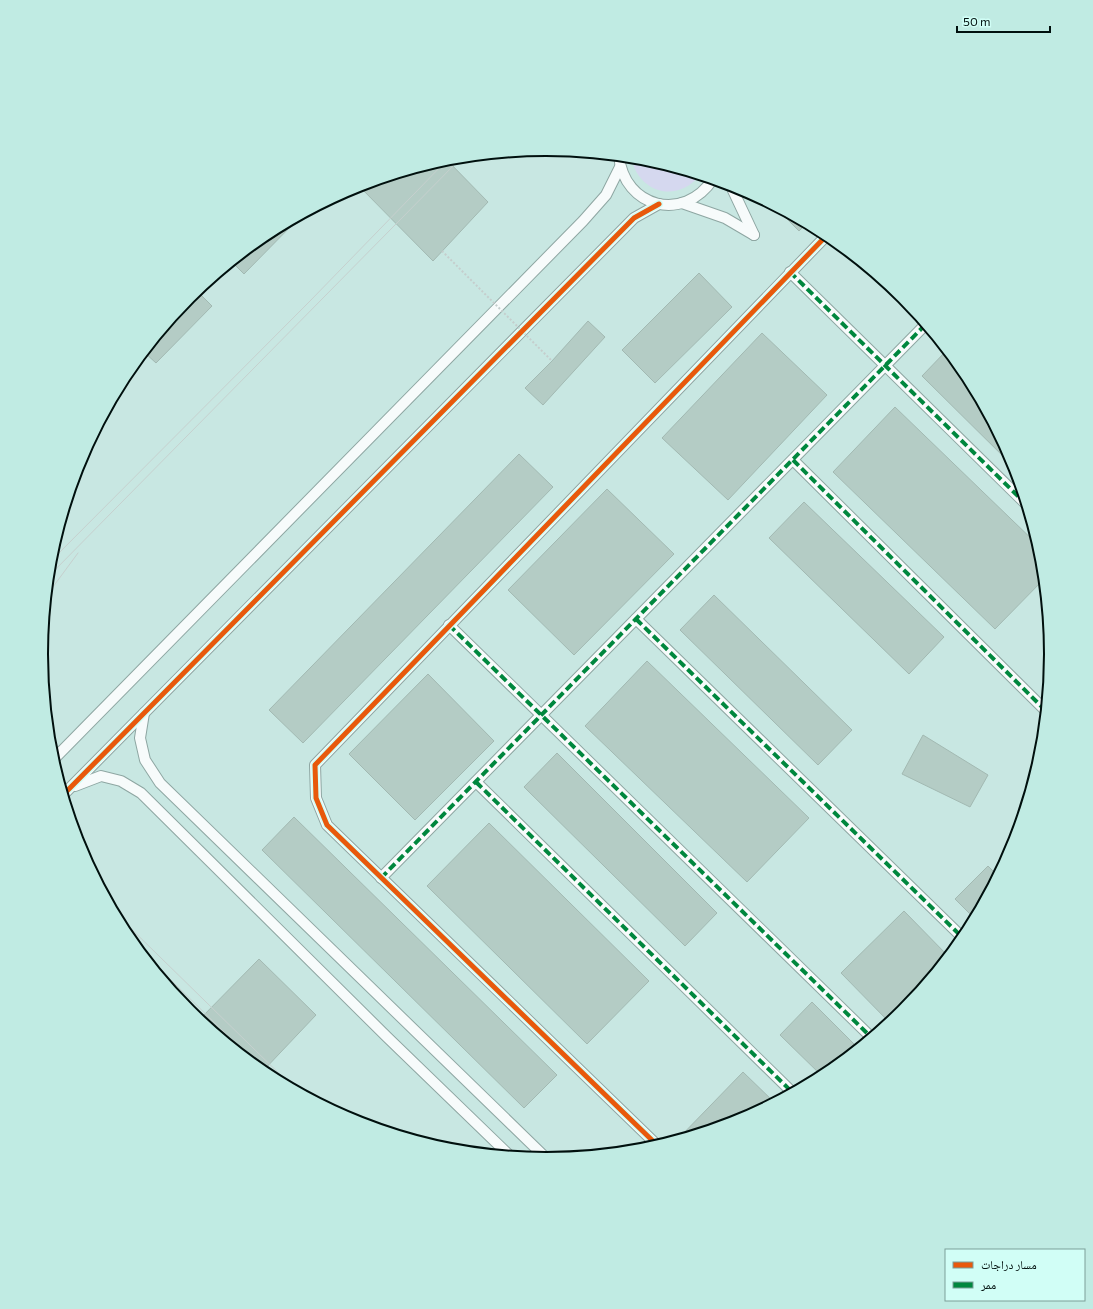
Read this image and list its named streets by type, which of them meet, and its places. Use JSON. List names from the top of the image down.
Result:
{
  "legend": ["مسار دراجات", "ممر"],
  "scale_bar": "50 m"
}
